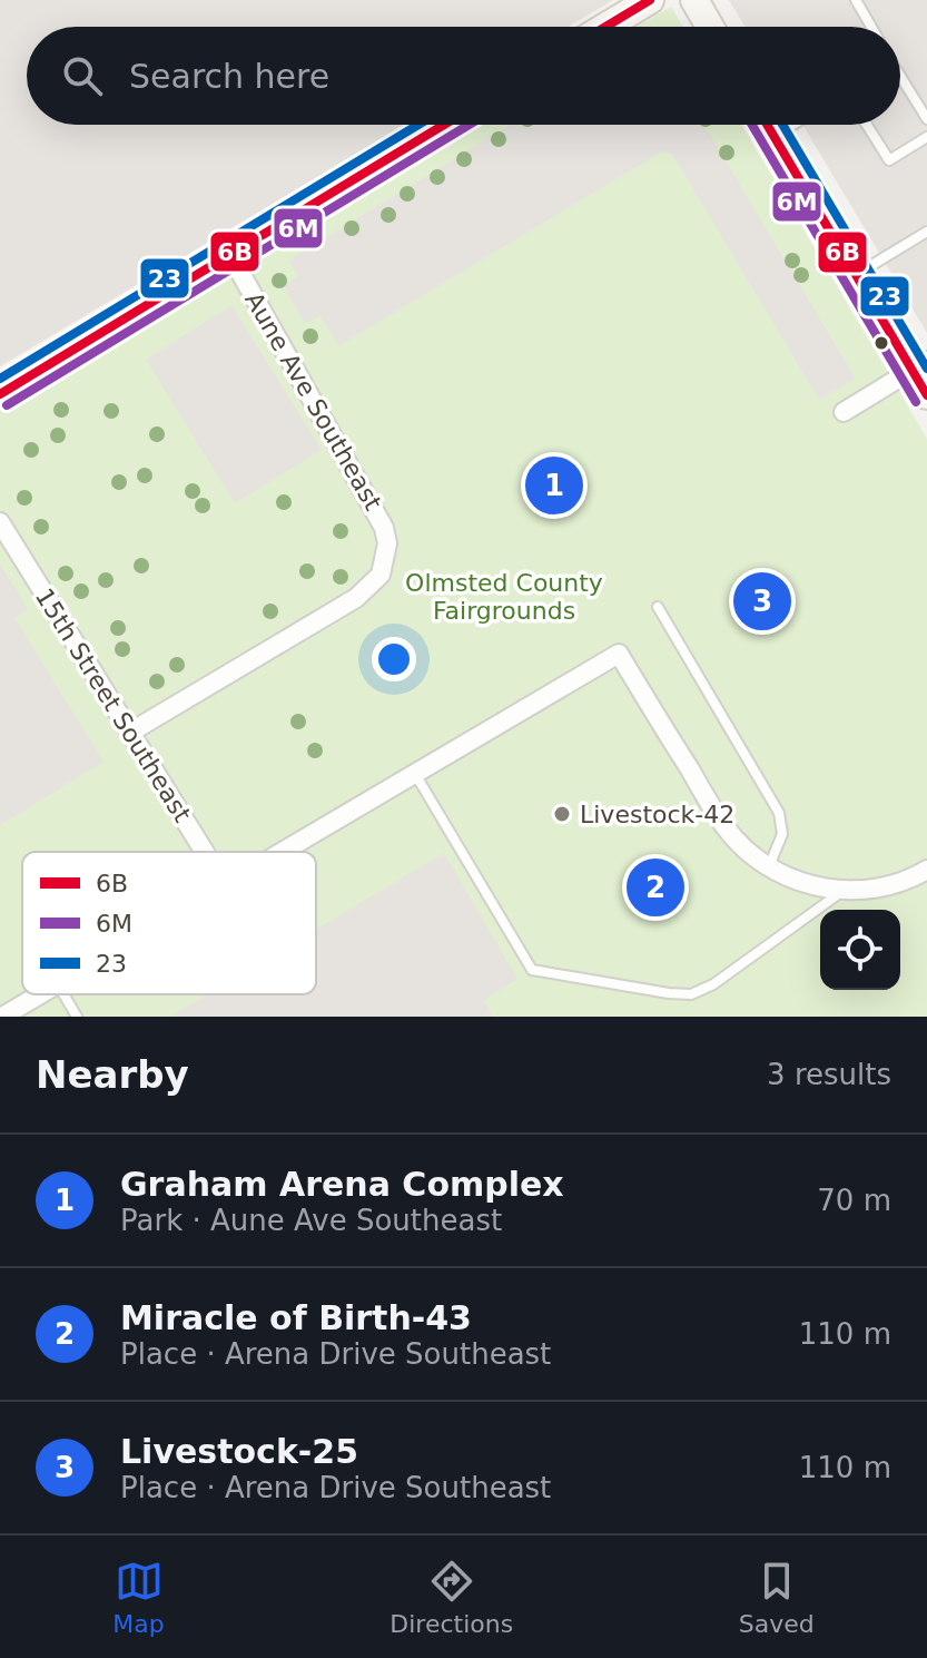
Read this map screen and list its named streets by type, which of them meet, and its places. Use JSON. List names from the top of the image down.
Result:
{
  "streets": {
    "street": ["Aune Ave Southeast", "15th Street Southeast"]
  },
  "crossings": [
    ["Aune Ave Southeast", "15th Street Southeast"]
  ],
  "parks": ["Olmsted County Fairgrounds"],
  "places": ["Livestock-42"],
  "lines": ["transit line 6B", "transit line 6M", "transit line 23"],
  "legend": ["6B", "6M", "23"],
  "page": {
    "search": "Search here",
    "pins": ["1", "3", "2"],
    "heading": ["Nearby", "3 results"],
    "list": [
      {
        "mark": "1",
        "name": "Graham Arena Complex",
        "note": "Park · Aune Ave Southeast",
        "value": "70 m"
      },
      {
        "mark": "2",
        "name": "Miracle of Birth-43",
        "note": "Place · Arena Drive Southeast",
        "value": "110 m"
      },
      {
        "mark": "3",
        "name": "Livestock-25",
        "note": "Place · Arena Drive Southeast",
        "value": "110 m"
      }
    ],
    "nav": ["Map", "Directions", "Saved"]
  }
}
